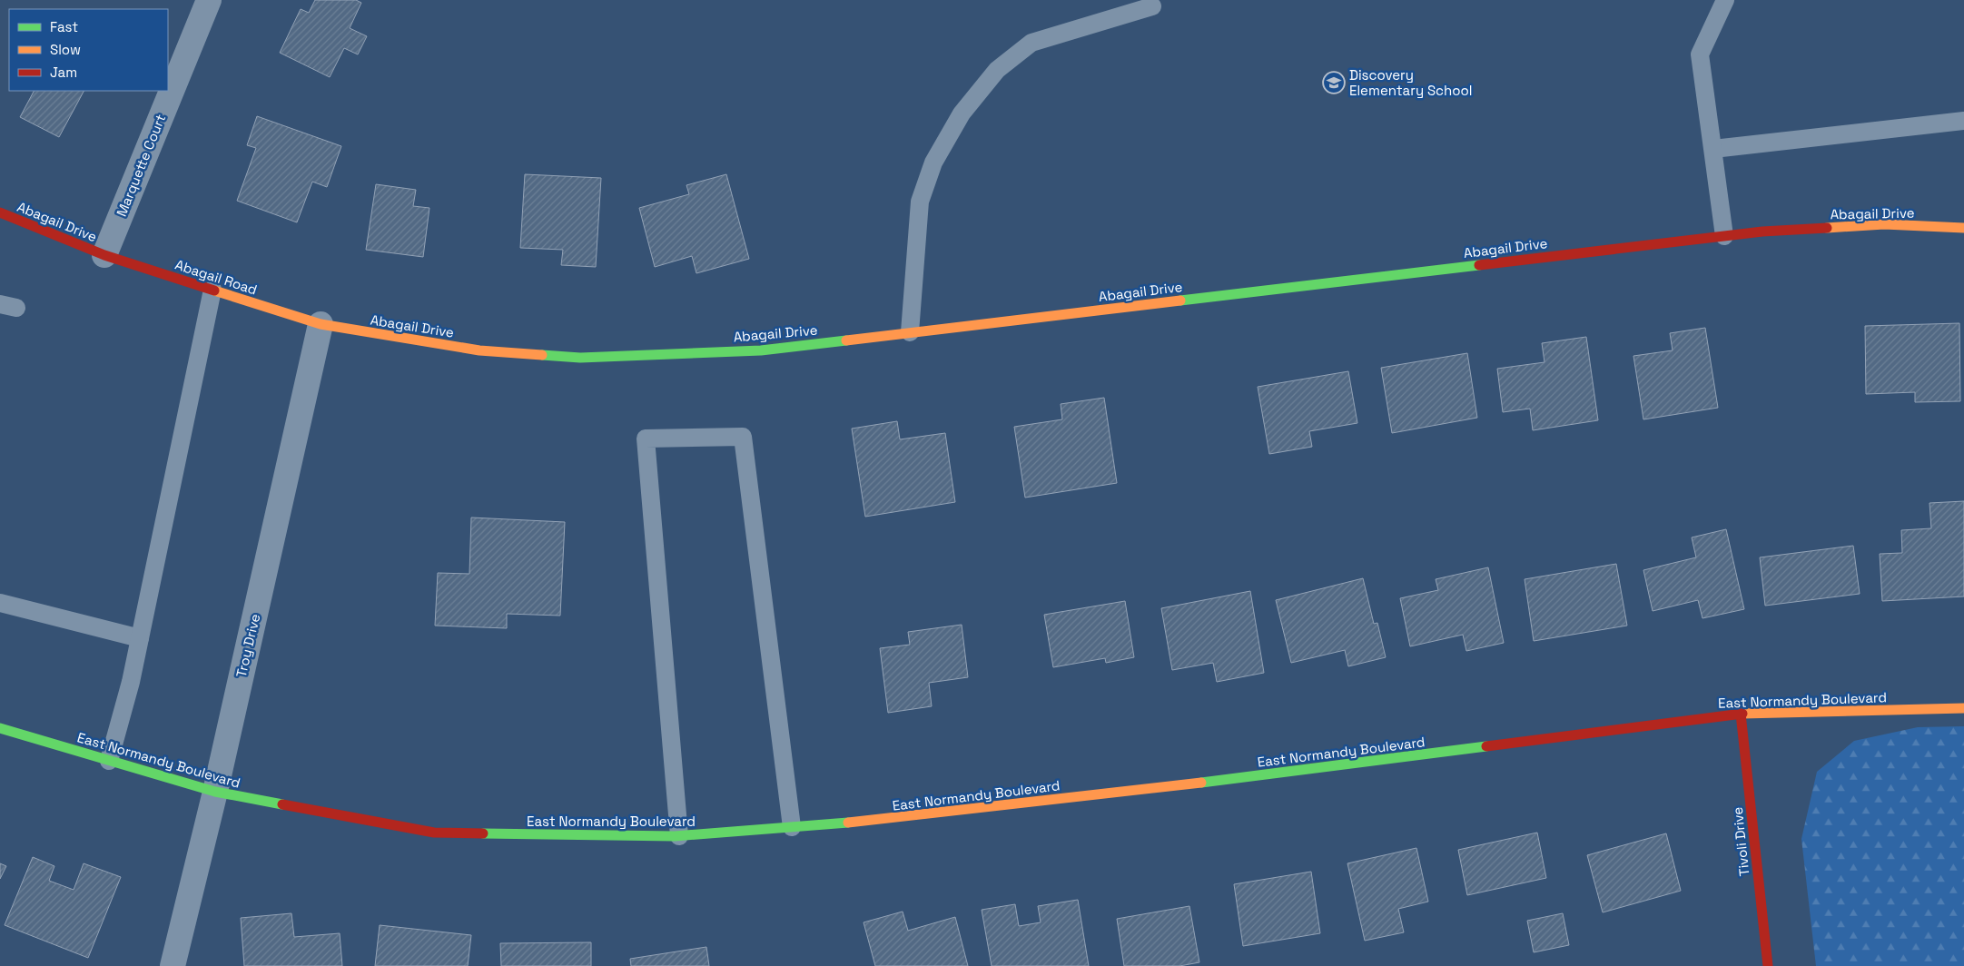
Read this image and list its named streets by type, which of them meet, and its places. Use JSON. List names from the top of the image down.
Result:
{
  "streets": {
    "street": [
      "Marquette Court",
      "Abagail Drive",
      "Abagail Road",
      "Troy Drive",
      "East Normandy Boulevard",
      "Tivoli Drive"
    ]
  },
  "crossings": [
    ["Marquette Court", "Abagail Drive"],
    ["Marquette Court", "Abagail Road"],
    ["Abagail Drive", "Abagail Road"],
    ["Abagail Drive", "Troy Drive"],
    ["Abagail Road", "Troy Drive"],
    ["Troy Drive", "East Normandy Boulevard"],
    ["East Normandy Boulevard", "Tivoli Drive"]
  ],
  "places": {
    "school or university": ["Discovery Elementary School"]
  },
  "legend": ["Fast", "Slow", "Jam"]
}
